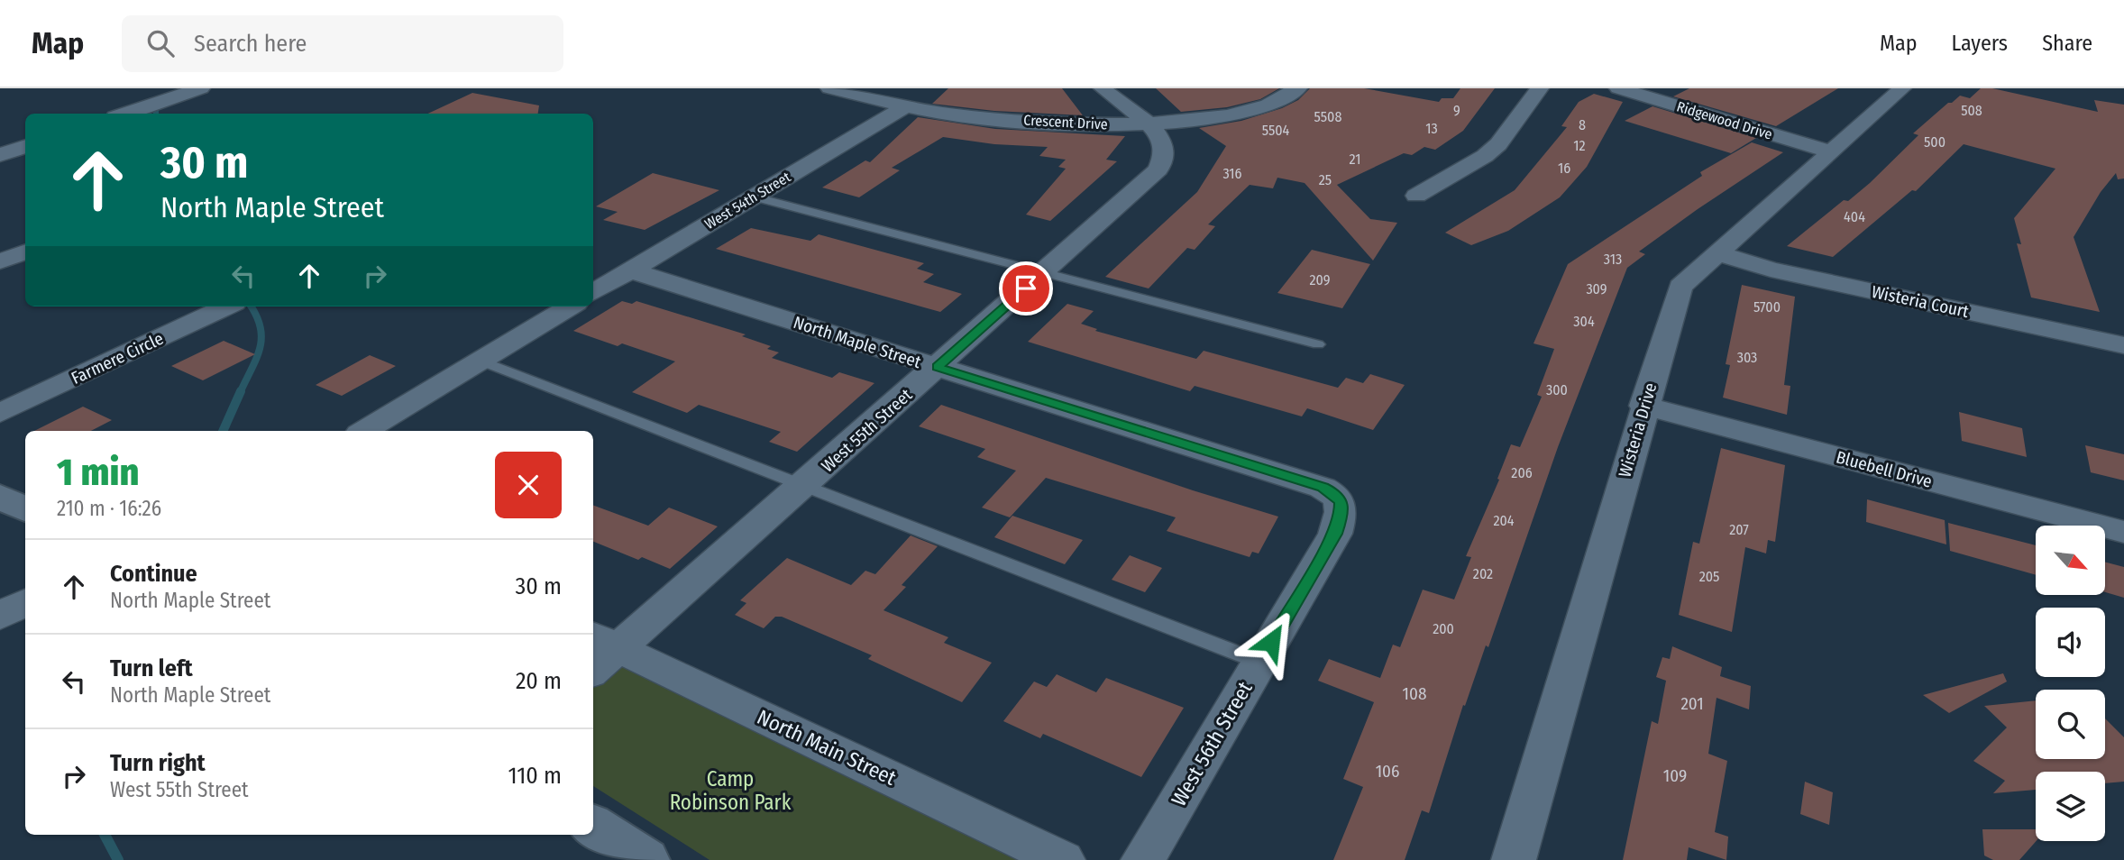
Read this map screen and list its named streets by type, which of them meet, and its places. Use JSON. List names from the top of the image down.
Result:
{
  "streets": {
    "street": [
      "Ridgewood Drive",
      "Crescent Drive",
      "West 54th Street",
      "Wisteria Court",
      "North Maple Street",
      "Farmere Circle",
      "West 55th Street",
      "Wisteria Drive",
      "Bluebell Drive",
      "West 56th Street",
      "North Main Street"
    ]
  },
  "crossings": [
    ["Ridgewood Drive", "Wisteria Drive"],
    ["Crescent Drive", "West 54th Street"],
    ["Crescent Drive", "West 55th Street"],
    ["West 54th Street", "North Maple Street"],
    ["Wisteria Court", "Wisteria Drive"],
    ["North Maple Street", "West 55th Street"],
    ["North Maple Street", "West 56th Street"],
    ["West 55th Street", "North Main Street"],
    ["Wisteria Drive", "Bluebell Drive"]
  ],
  "parks": ["Camp Robinson Park"],
  "house_numbers": [
    "9",
    "508",
    "5508",
    "8",
    "13",
    "5504",
    "500",
    "12",
    "21",
    "16",
    "316",
    "25",
    "404",
    "313",
    "209",
    "309",
    "5700",
    "304",
    "303",
    "300",
    "206",
    "204",
    "207",
    "202",
    "205",
    "200",
    "108",
    "201",
    "106",
    "109"
  ],
  "north": "bottom right",
  "page": {
    "header": "Map",
    "search": "Search here",
    "nav": ["Map", "Layers", "Share"],
    "turn": ["30 m", "North Maple Street"],
    "heading": ["1 min", "210 m · 16:26"],
    "list": [
      {
        "name": "Continue",
        "note": "North Maple Street",
        "value": "30 m"
      },
      {
        "name": "Turn left",
        "note": "North Maple Street",
        "value": "20 m"
      },
      {
        "name": "Turn right",
        "note": "West 55th Street",
        "value": "110 m"
      }
    ]
  }
}
